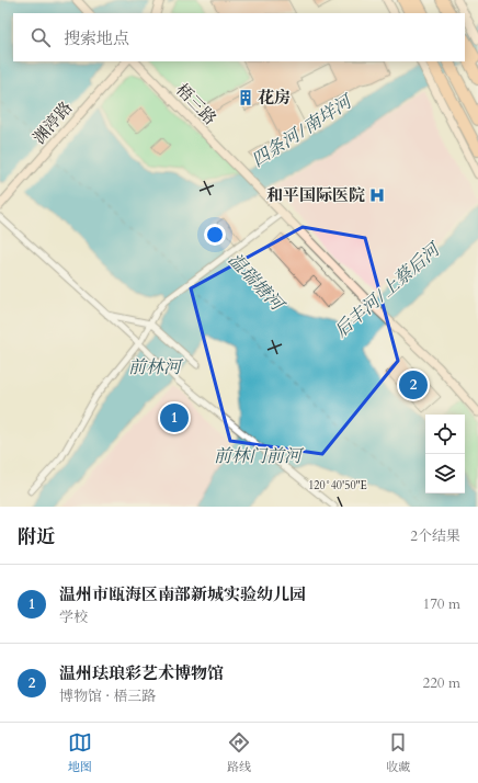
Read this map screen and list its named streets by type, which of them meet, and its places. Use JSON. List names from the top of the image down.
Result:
{
  "streets": {
    "street": ["梧三路", "渊渟路"]
  },
  "water": [
    "四条河/南垟河",
    "温瑞塘河",
    "后丰河/上蔡后河",
    "前林河",
    "前林门前河"
  ],
  "places": {
    "building": ["花房"],
    "hospital": ["和平国际医院"]
  },
  "page": {
    "search": "搜索地点",
    "pins": ["2", "1"],
    "heading": ["附近", "2个结果"],
    "list": [
      {
        "mark": "1",
        "name": "温州市瓯海区南部新城实验幼儿园",
        "note": "学校",
        "value": "170 m"
      },
      {
        "mark": "2",
        "name": "温州珐琅彩艺术博物馆",
        "note": "博物馆 · 梧三路",
        "value": "220 m"
      }
    ],
    "nav": ["地图", "路线", "收藏"]
  },
  "coordinates": ["120°40'50\"E"]
}
